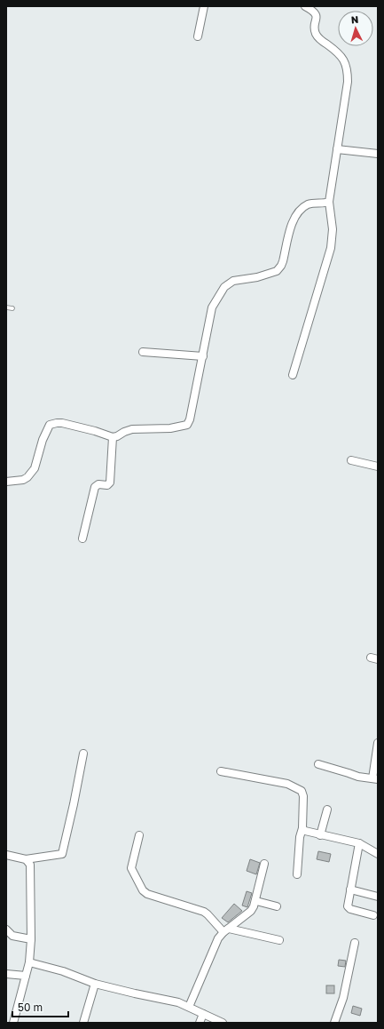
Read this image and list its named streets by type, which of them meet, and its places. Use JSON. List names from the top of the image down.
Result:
{
  "scale_bar": "50 m",
  "north": "top"
}
